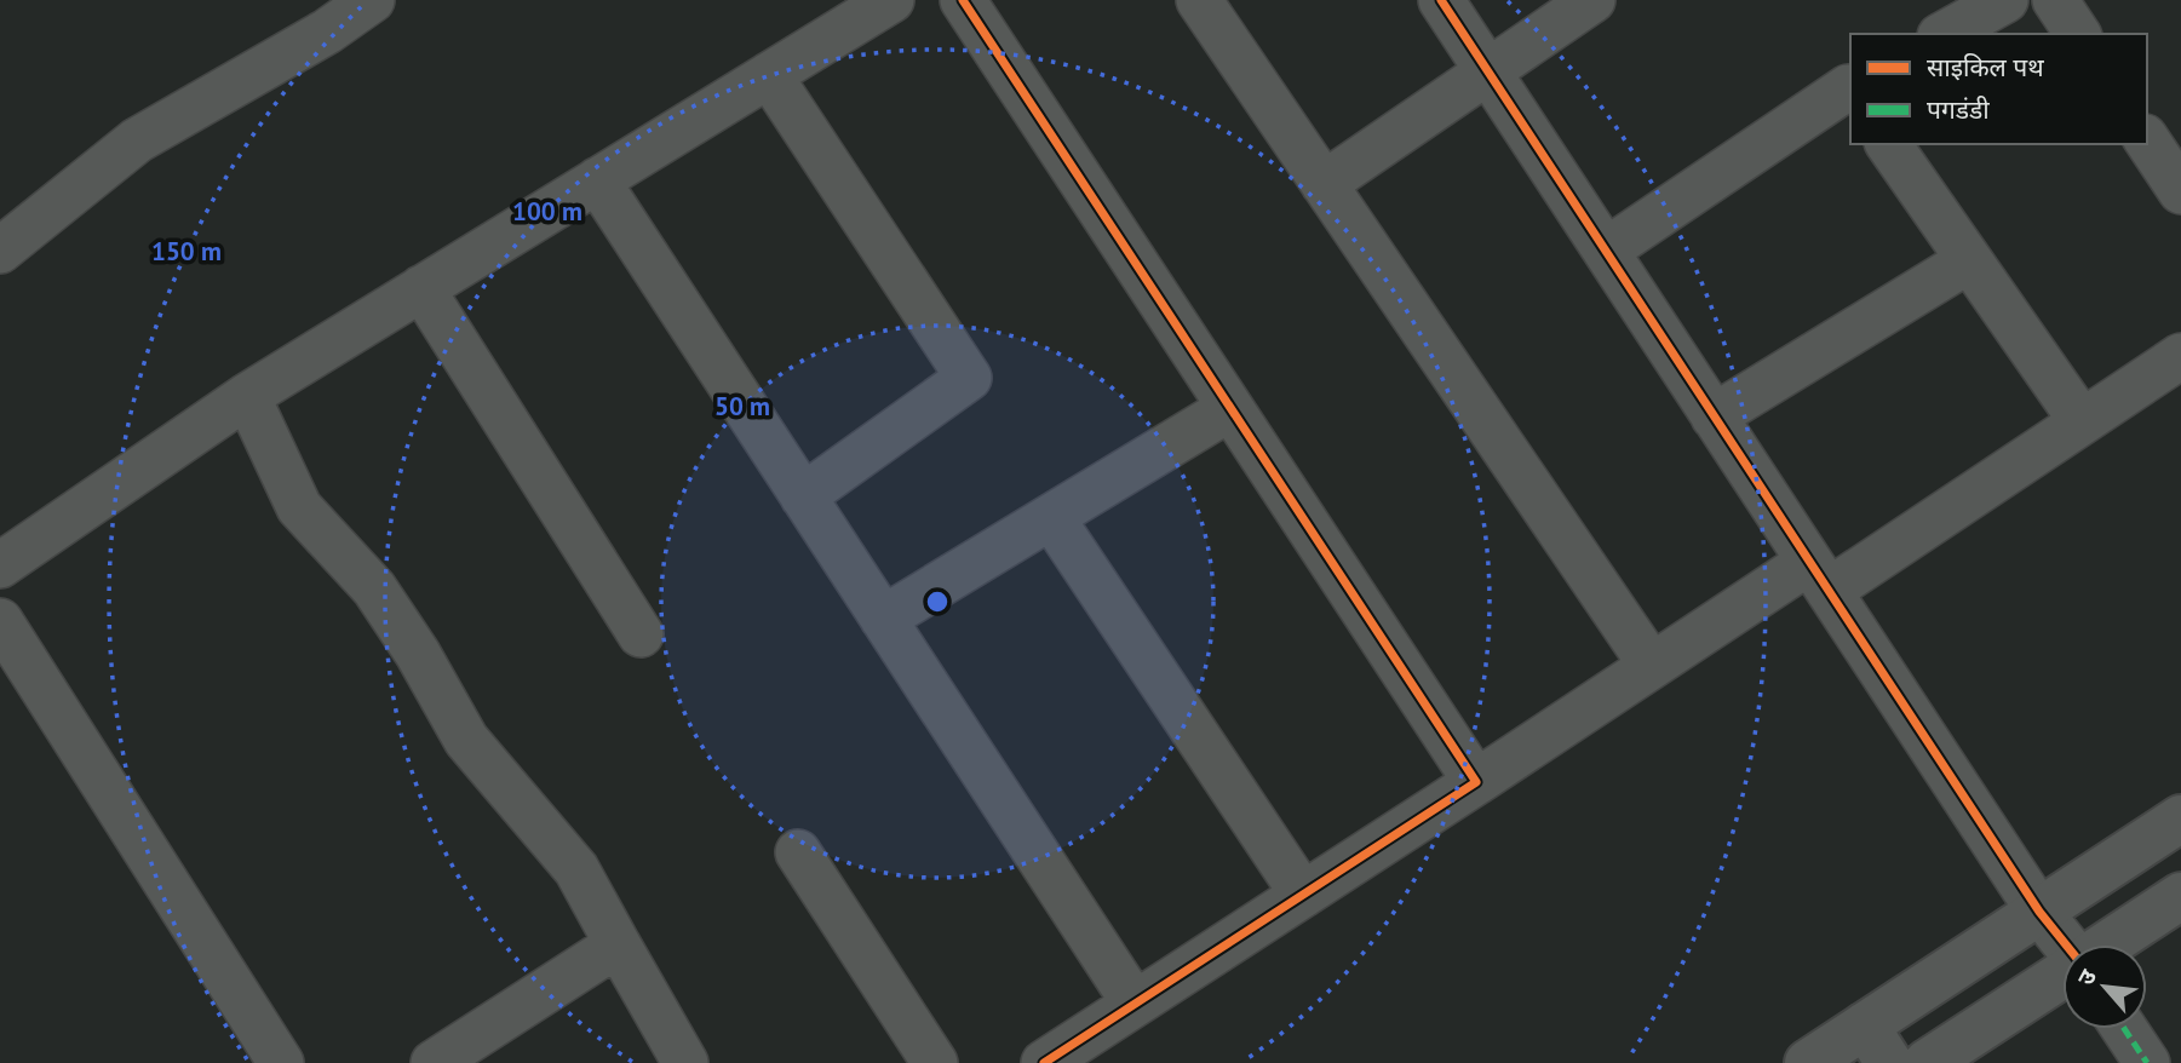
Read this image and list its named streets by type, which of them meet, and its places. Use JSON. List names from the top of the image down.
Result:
{
  "legend": ["साइकिल पथ", "पगडंडी"],
  "north": "top left",
  "rings": ["100 m", "150 m", "50 m"]
}
